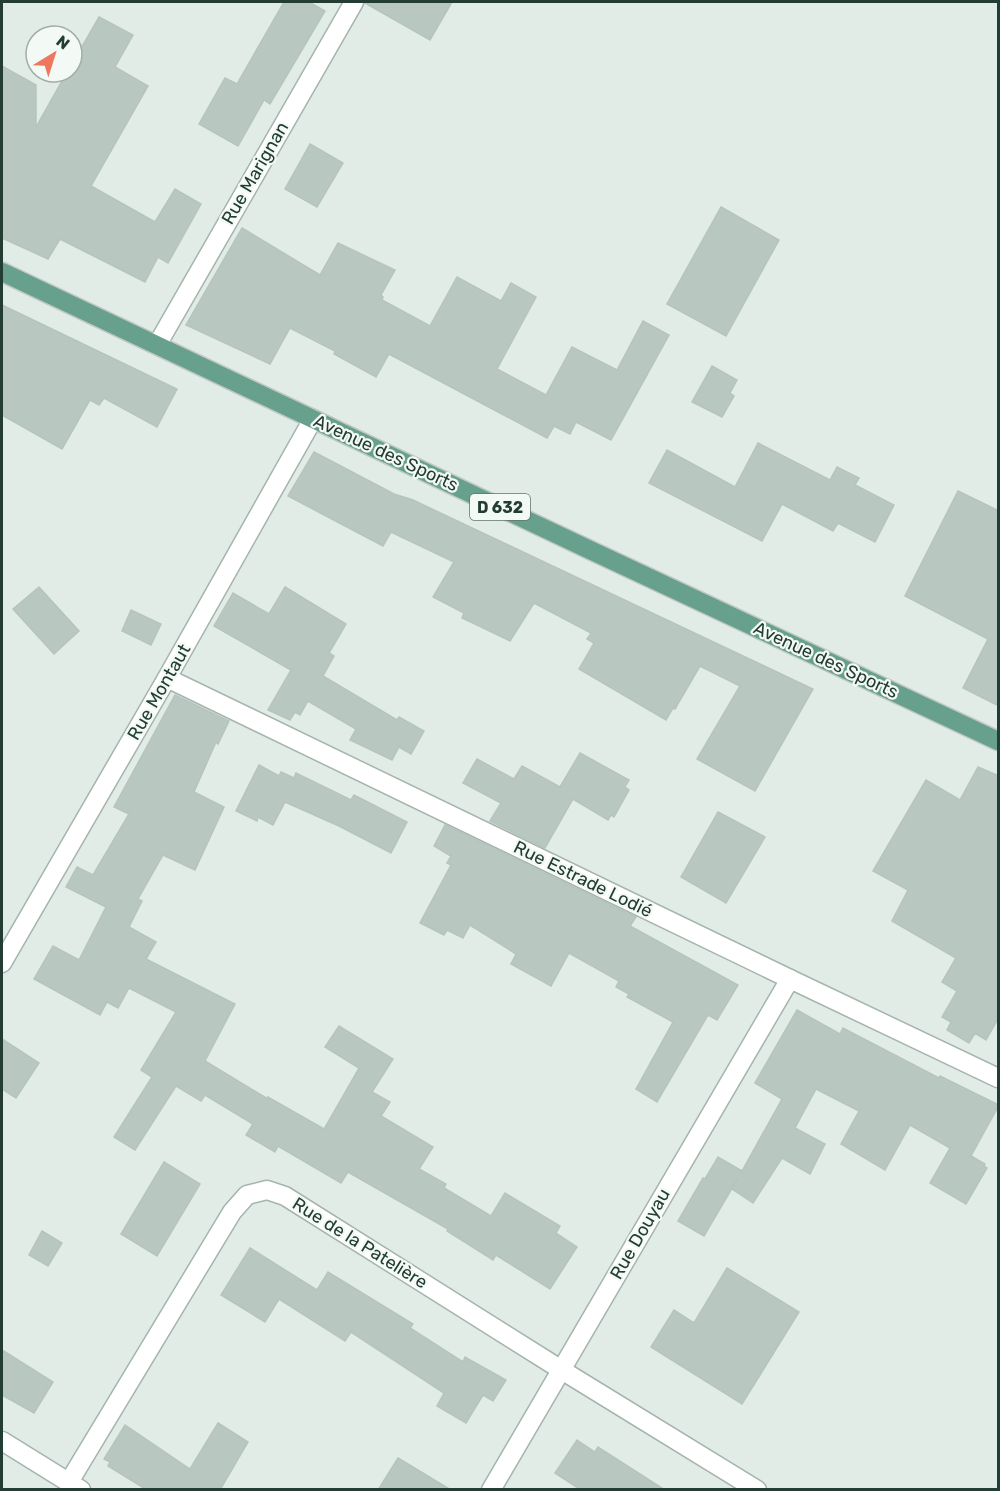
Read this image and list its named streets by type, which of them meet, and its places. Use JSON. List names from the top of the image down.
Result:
{
  "streets": {
    "main road": ["Avenue des Sports", "D 632"],
    "street": [
      "Rue Marignan",
      "Rue Montaut",
      "Rue Estrade Lodié",
      "Rue Douyau",
      "Rue de la Patelière"
    ]
  },
  "crossings": [
    ["Rue Marignan", "Avenue des Sports"],
    ["Avenue des Sports", "Rue Montaut"],
    ["Rue Montaut", "Rue Estrade Lodié"],
    ["Rue Estrade Lodié", "Rue Douyau"],
    ["Rue Douyau", "Rue de la Patelière"]
  ],
  "north": "top right"
}
